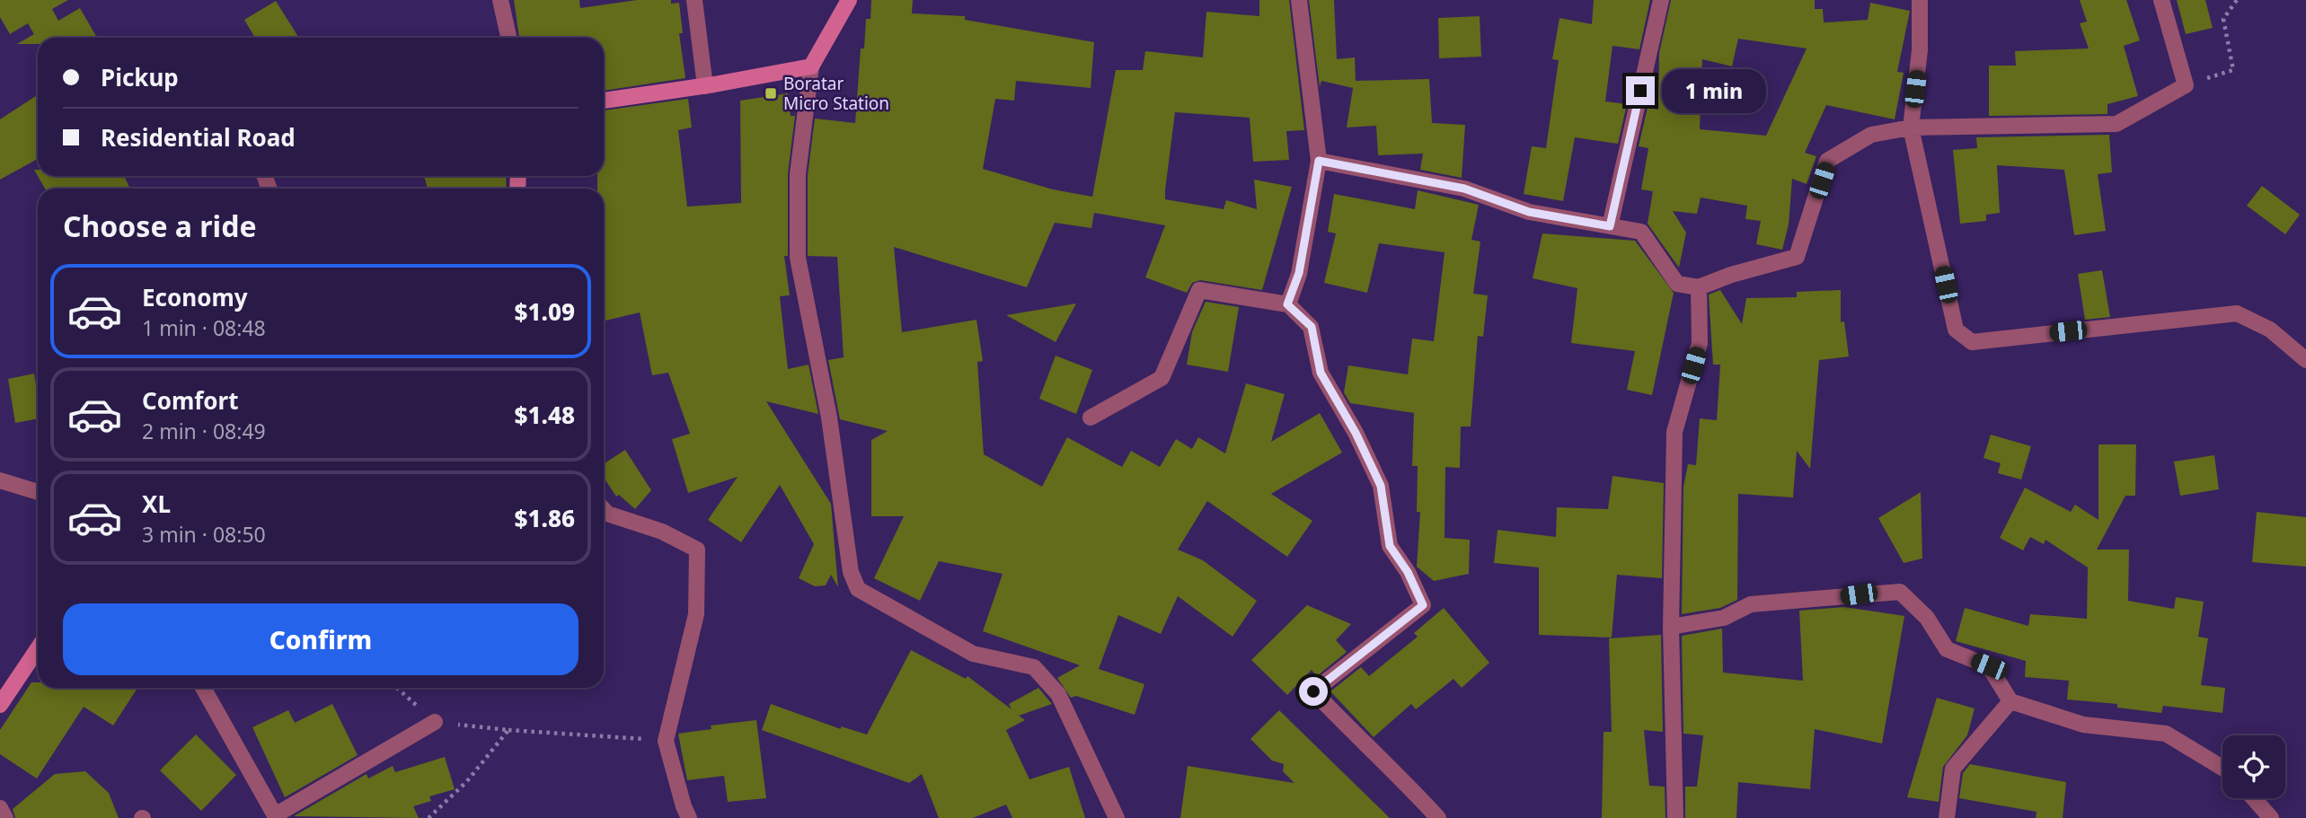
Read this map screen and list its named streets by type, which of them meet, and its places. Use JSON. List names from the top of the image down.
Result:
{
  "places": {
    "transit": ["Boratar Micro Station"]
  },
  "page": {
    "banner": ["Pickup", "Residential Road"],
    "bubble": "1 min",
    "heading": "Choose a ride",
    "list": [
      {
        "name": "Economy",
        "note": "1 min · 08:48",
        "value": "$1.09"
      },
      {
        "name": "Comfort",
        "note": "2 min · 08:49",
        "value": "$1.48"
      },
      {
        "name": "XL",
        "note": "3 min · 08:50",
        "value": "$1.86"
      }
    ],
    "buttons": "Confirm"
  }
}
